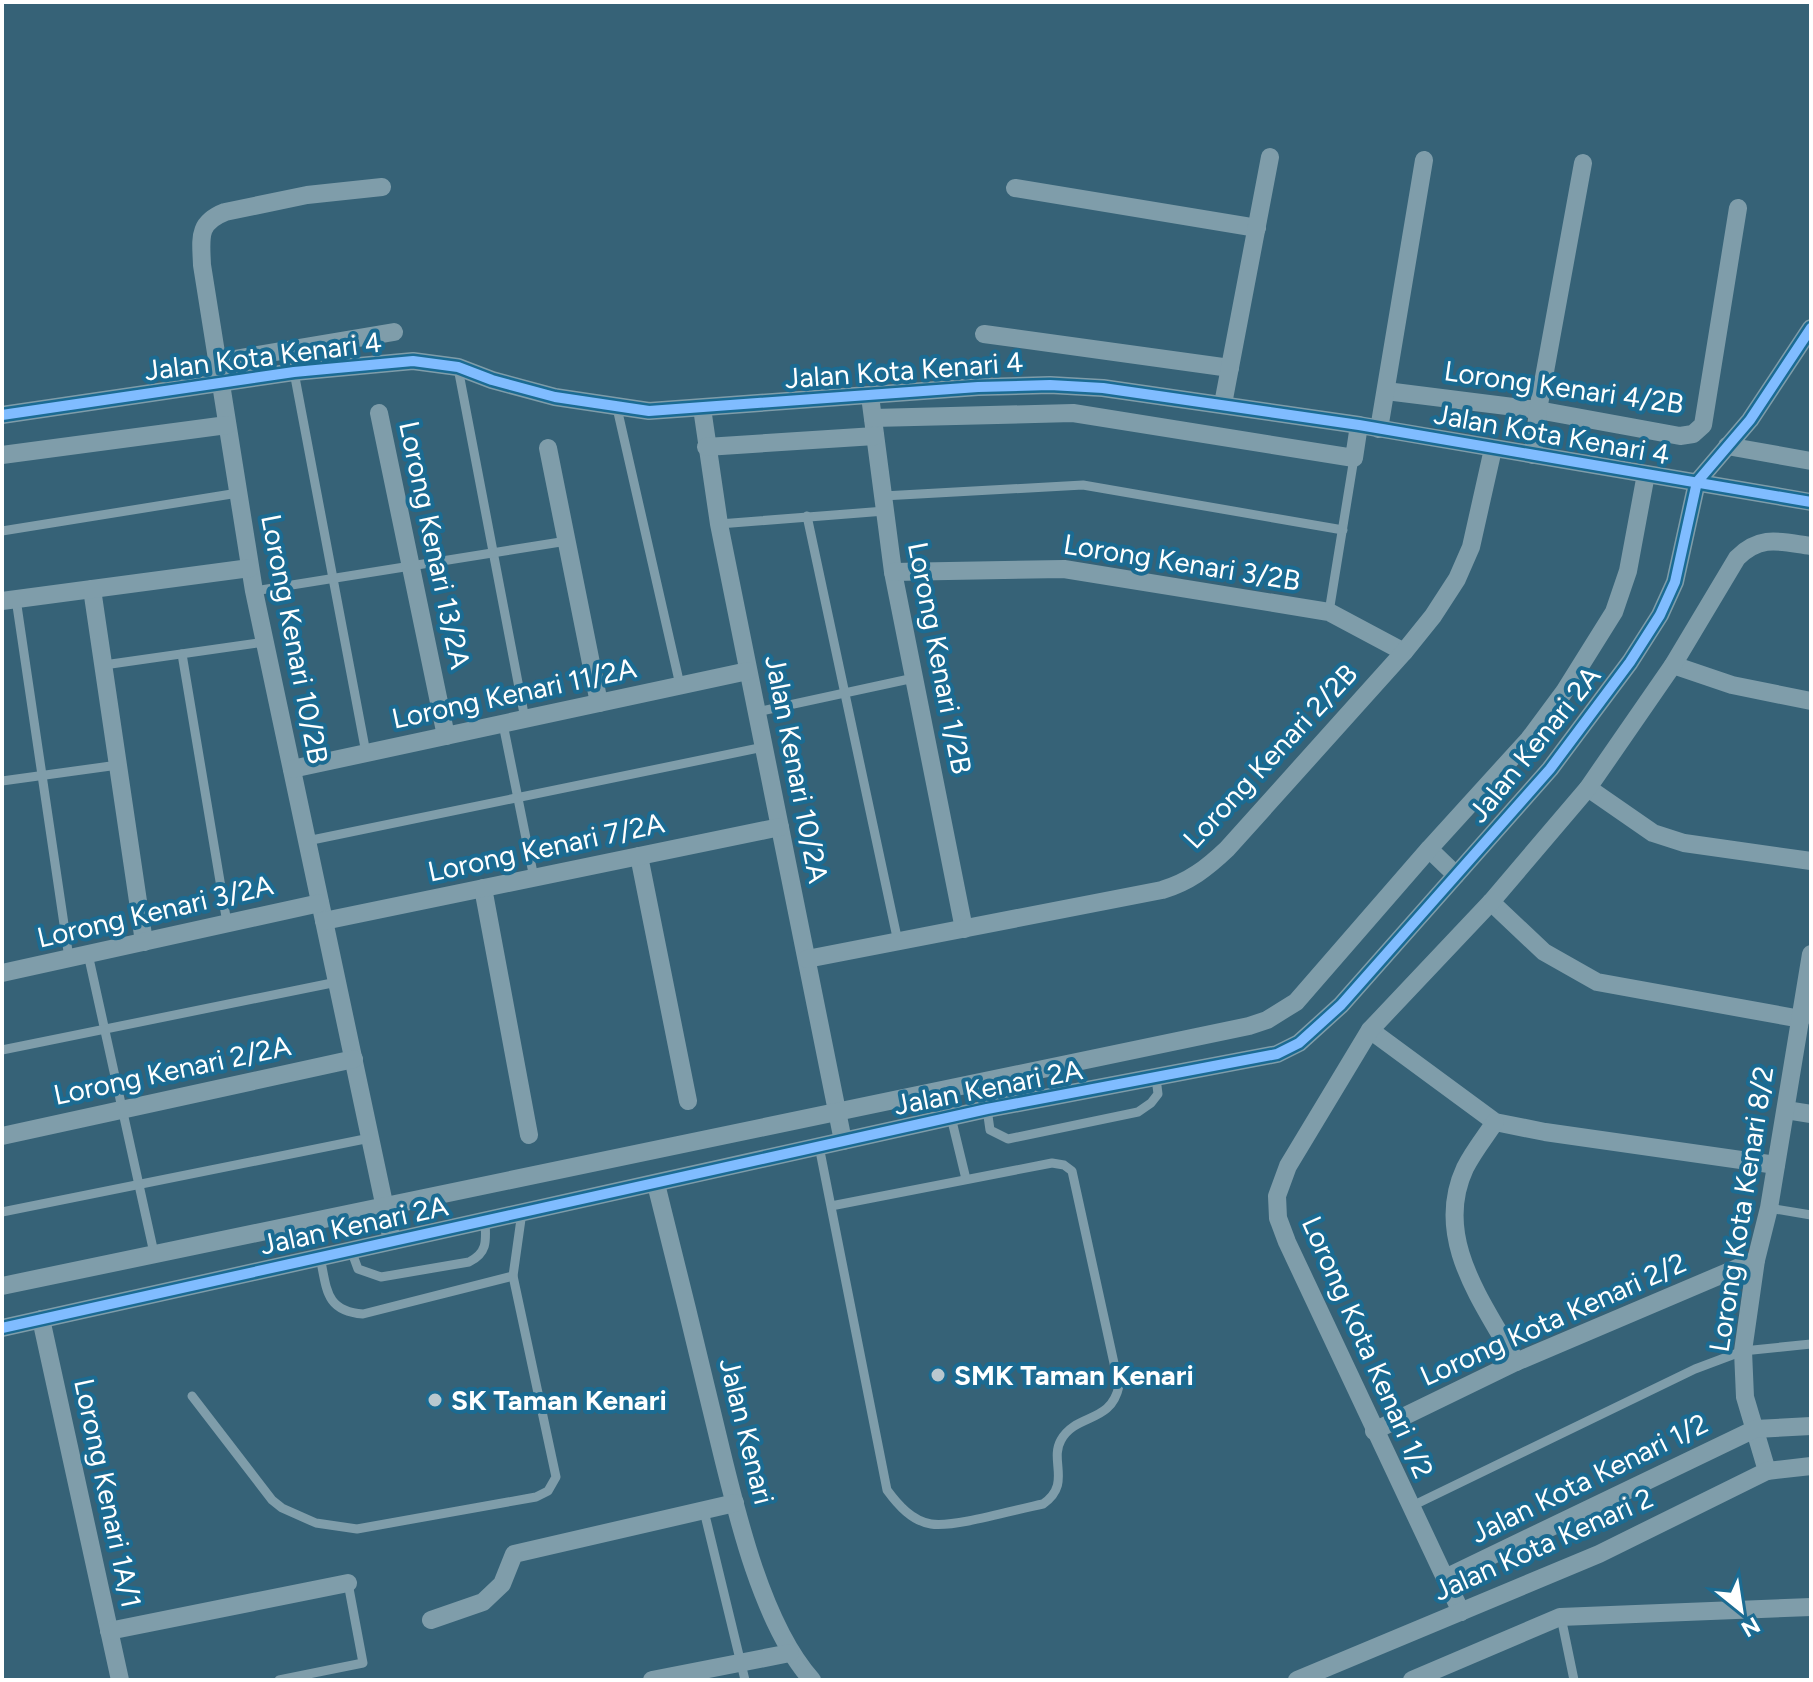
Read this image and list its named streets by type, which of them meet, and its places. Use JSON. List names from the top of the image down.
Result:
{
  "streets": {
    "street": [
      "Jalan Kota Kenari 4",
      "Lorong Kenari 4/2B",
      "Lorong Kenari 13/2A",
      "Lorong Kenari 3/2B",
      "Lorong Kenari 10/2B",
      "Lorong Kenari 1/2B",
      "Lorong Kenari 11/2A",
      "Jalan Kenari 2A",
      "Lorong Kenari 2/2B",
      "Jalan Kenari 10/2A",
      "Lorong Kenari 7/2A",
      "Lorong Kenari 3/2A",
      "Lorong Kenari 2/2A",
      "Lorong Kota Kenari 8/2",
      "Lorong Kota Kenari 2/2",
      "Lorong Kota Kenari 1/2",
      "Jalan Kenari",
      "Jalan Kota Kenari 1/2",
      "Lorong Kenari 1A/1",
      "Jalan Kota Kenari 2"
    ]
  },
  "crossings": [
    ["Jalan Kota Kenari 4", "Lorong Kenari 10/2B"],
    ["Jalan Kota Kenari 4", "Lorong Kenari 1/2B"],
    ["Jalan Kota Kenari 4", "Jalan Kenari 2A"],
    ["Jalan Kota Kenari 4", "Lorong Kenari 2/2B"],
    ["Jalan Kota Kenari 4", "Jalan Kenari 10/2A"],
    ["Lorong Kenari 13/2A", "Lorong Kenari 11/2A"],
    ["Lorong Kenari 3/2B", "Lorong Kenari 1/2B"],
    ["Lorong Kenari 3/2B", "Lorong Kenari 2/2B"],
    ["Lorong Kenari 10/2B", "Lorong Kenari 11/2A"],
    ["Lorong Kenari 10/2B", "Jalan Kenari 2A"],
    ["Lorong Kenari 10/2B", "Lorong Kenari 7/2A"],
    ["Lorong Kenari 10/2B", "Lorong Kenari 3/2A"],
    ["Lorong Kenari 10/2B", "Lorong Kenari 2/2A"],
    ["Lorong Kenari 1/2B", "Lorong Kenari 2/2B"],
    ["Lorong Kenari 11/2A", "Jalan Kenari 10/2A"],
    ["Jalan Kenari 2A", "Jalan Kenari 10/2A"],
    ["Jalan Kenari 2A", "Jalan Kenari"],
    ["Jalan Kenari 2A", "Lorong Kenari 1A/1"],
    ["Lorong Kenari 2/2B", "Jalan Kenari 10/2A"],
    ["Jalan Kenari 10/2A", "Lorong Kenari 7/2A"],
    ["Lorong Kenari 7/2A", "Lorong Kenari 3/2A"],
    ["Lorong Kota Kenari 8/2", "Lorong Kota Kenari 2/2"],
    ["Lorong Kota Kenari 8/2", "Jalan Kota Kenari 1/2"],
    ["Lorong Kota Kenari 8/2", "Jalan Kota Kenari 2"],
    ["Lorong Kota Kenari 2/2", "Lorong Kota Kenari 1/2"],
    ["Lorong Kota Kenari 1/2", "Jalan Kota Kenari 1/2"],
    ["Lorong Kota Kenari 1/2", "Jalan Kota Kenari 2"]
  ],
  "places": ["SMK Taman Kenari", "SK Taman Kenari"],
  "north": "bottom right"
}
